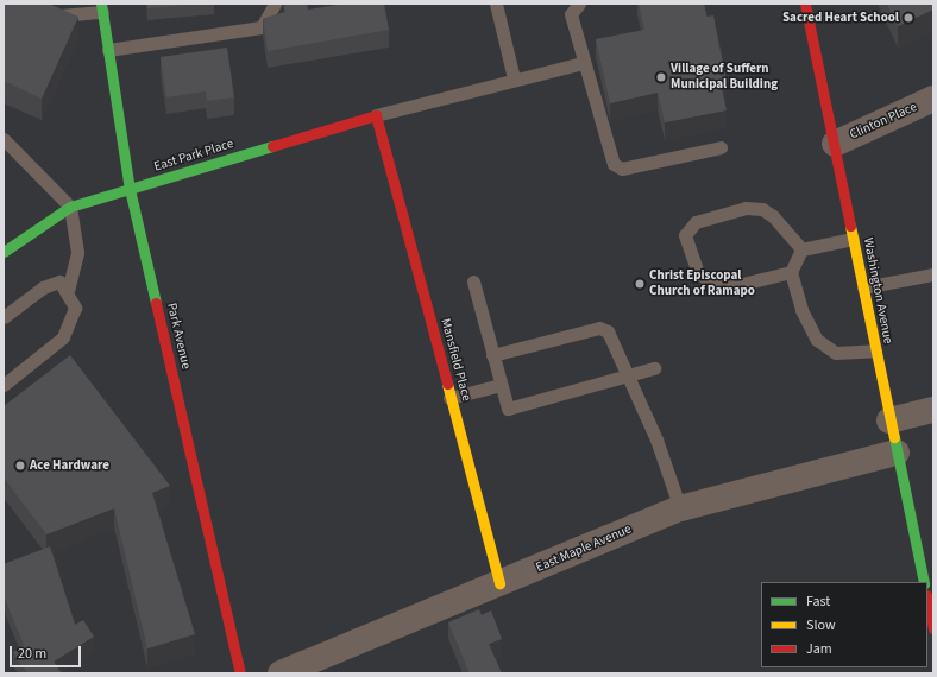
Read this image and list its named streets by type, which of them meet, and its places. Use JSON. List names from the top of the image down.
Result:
{
  "streets": {
    "street": [
      "Clinton Place",
      "East Park Place",
      "Washington Avenue",
      "Park Avenue",
      "Mansfield Place",
      "East Maple Avenue"
    ]
  },
  "crossings": [
    ["Clinton Place", "Washington Avenue"],
    ["East Park Place", "Park Avenue"],
    ["East Park Place", "Mansfield Place"],
    ["Washington Avenue", "East Maple Avenue"],
    ["Mansfield Place", "East Maple Avenue"]
  ],
  "places": [
    "Sacred Heart School",
    "Village of Suffern Municipal Building",
    "Christ Episcopal Church of Ramapo",
    "Ace Hardware"
  ],
  "legend": ["Fast", "Slow", "Jam"],
  "scale_bar": "20 m"
}
